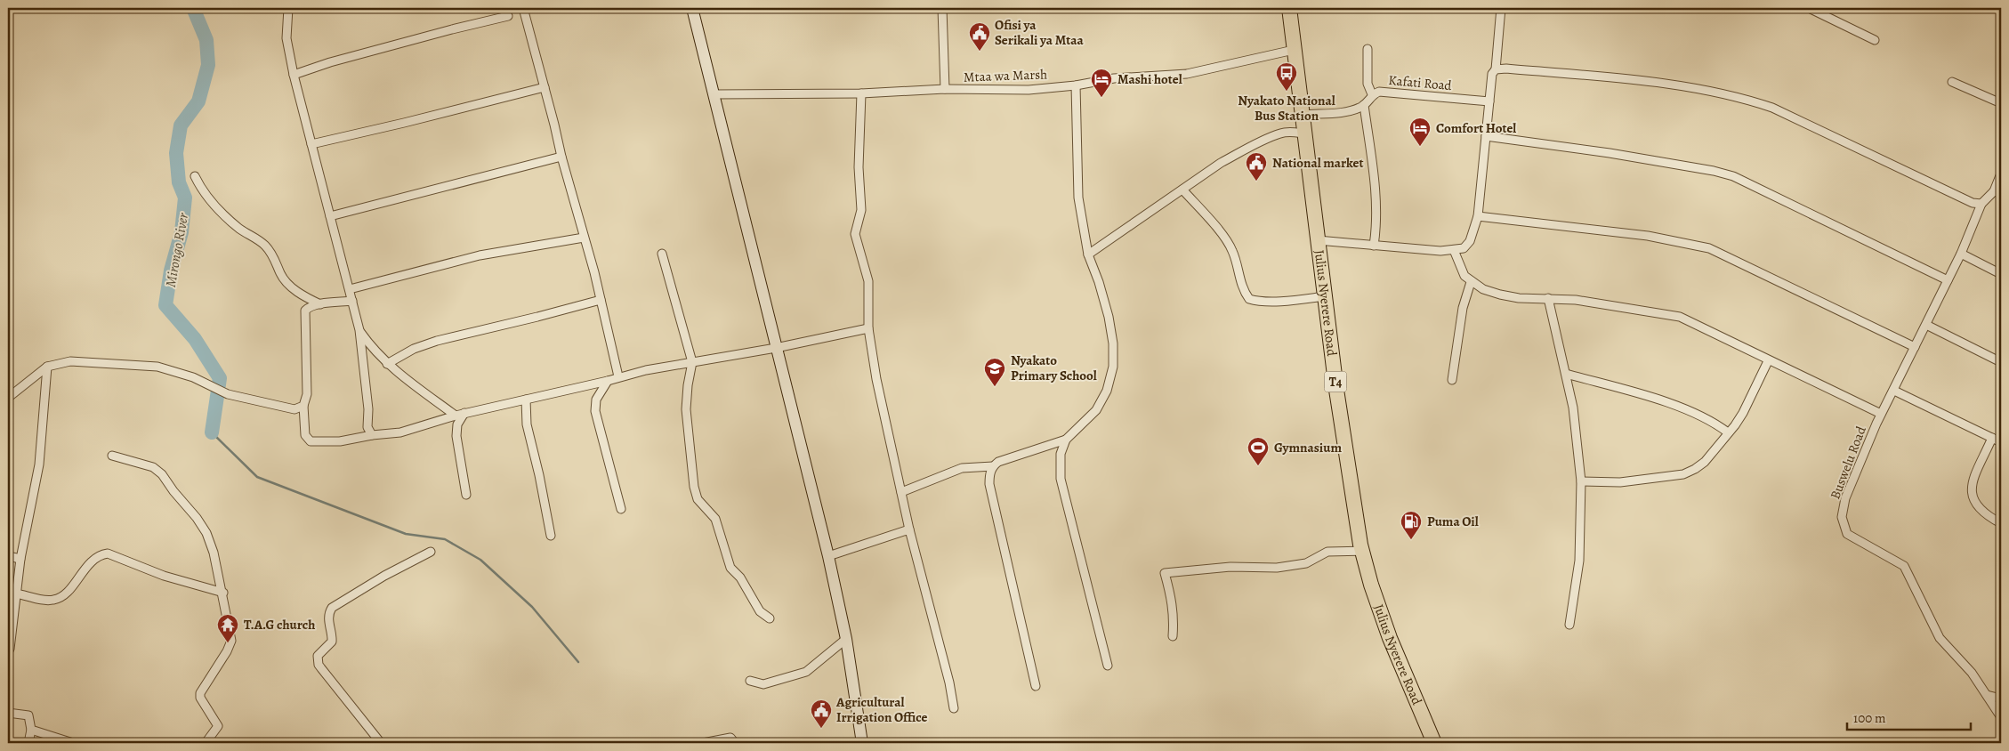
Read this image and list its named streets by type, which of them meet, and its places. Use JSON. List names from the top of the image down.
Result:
{
  "streets": {
    "highway": ["Julius Nyerere Road", "T4"],
    "street": ["Mtaa wa Marsh", "Kafati Road", "Buswelu Road"]
  },
  "crossings": [
    ["Mtaa wa Marsh", "Julius Nyerere Road"]
  ],
  "water": ["Mirongo River"],
  "places": {
    "public building": ["Ofisi ya Serikali ya Mtaa", "National market", "Agricultural Irrigation Office"],
    "bus stop": ["Nyakato National Bus Station"],
    "hotel": ["Mashi hotel", "Comfort Hotel"],
    "school or university": ["Nyakato Primary School"],
    "sports": ["Gymnasium"],
    "fuel station": ["Puma Oil"],
    "temple": ["T.A.G church"]
  },
  "scale_bar": "100 m"
}
